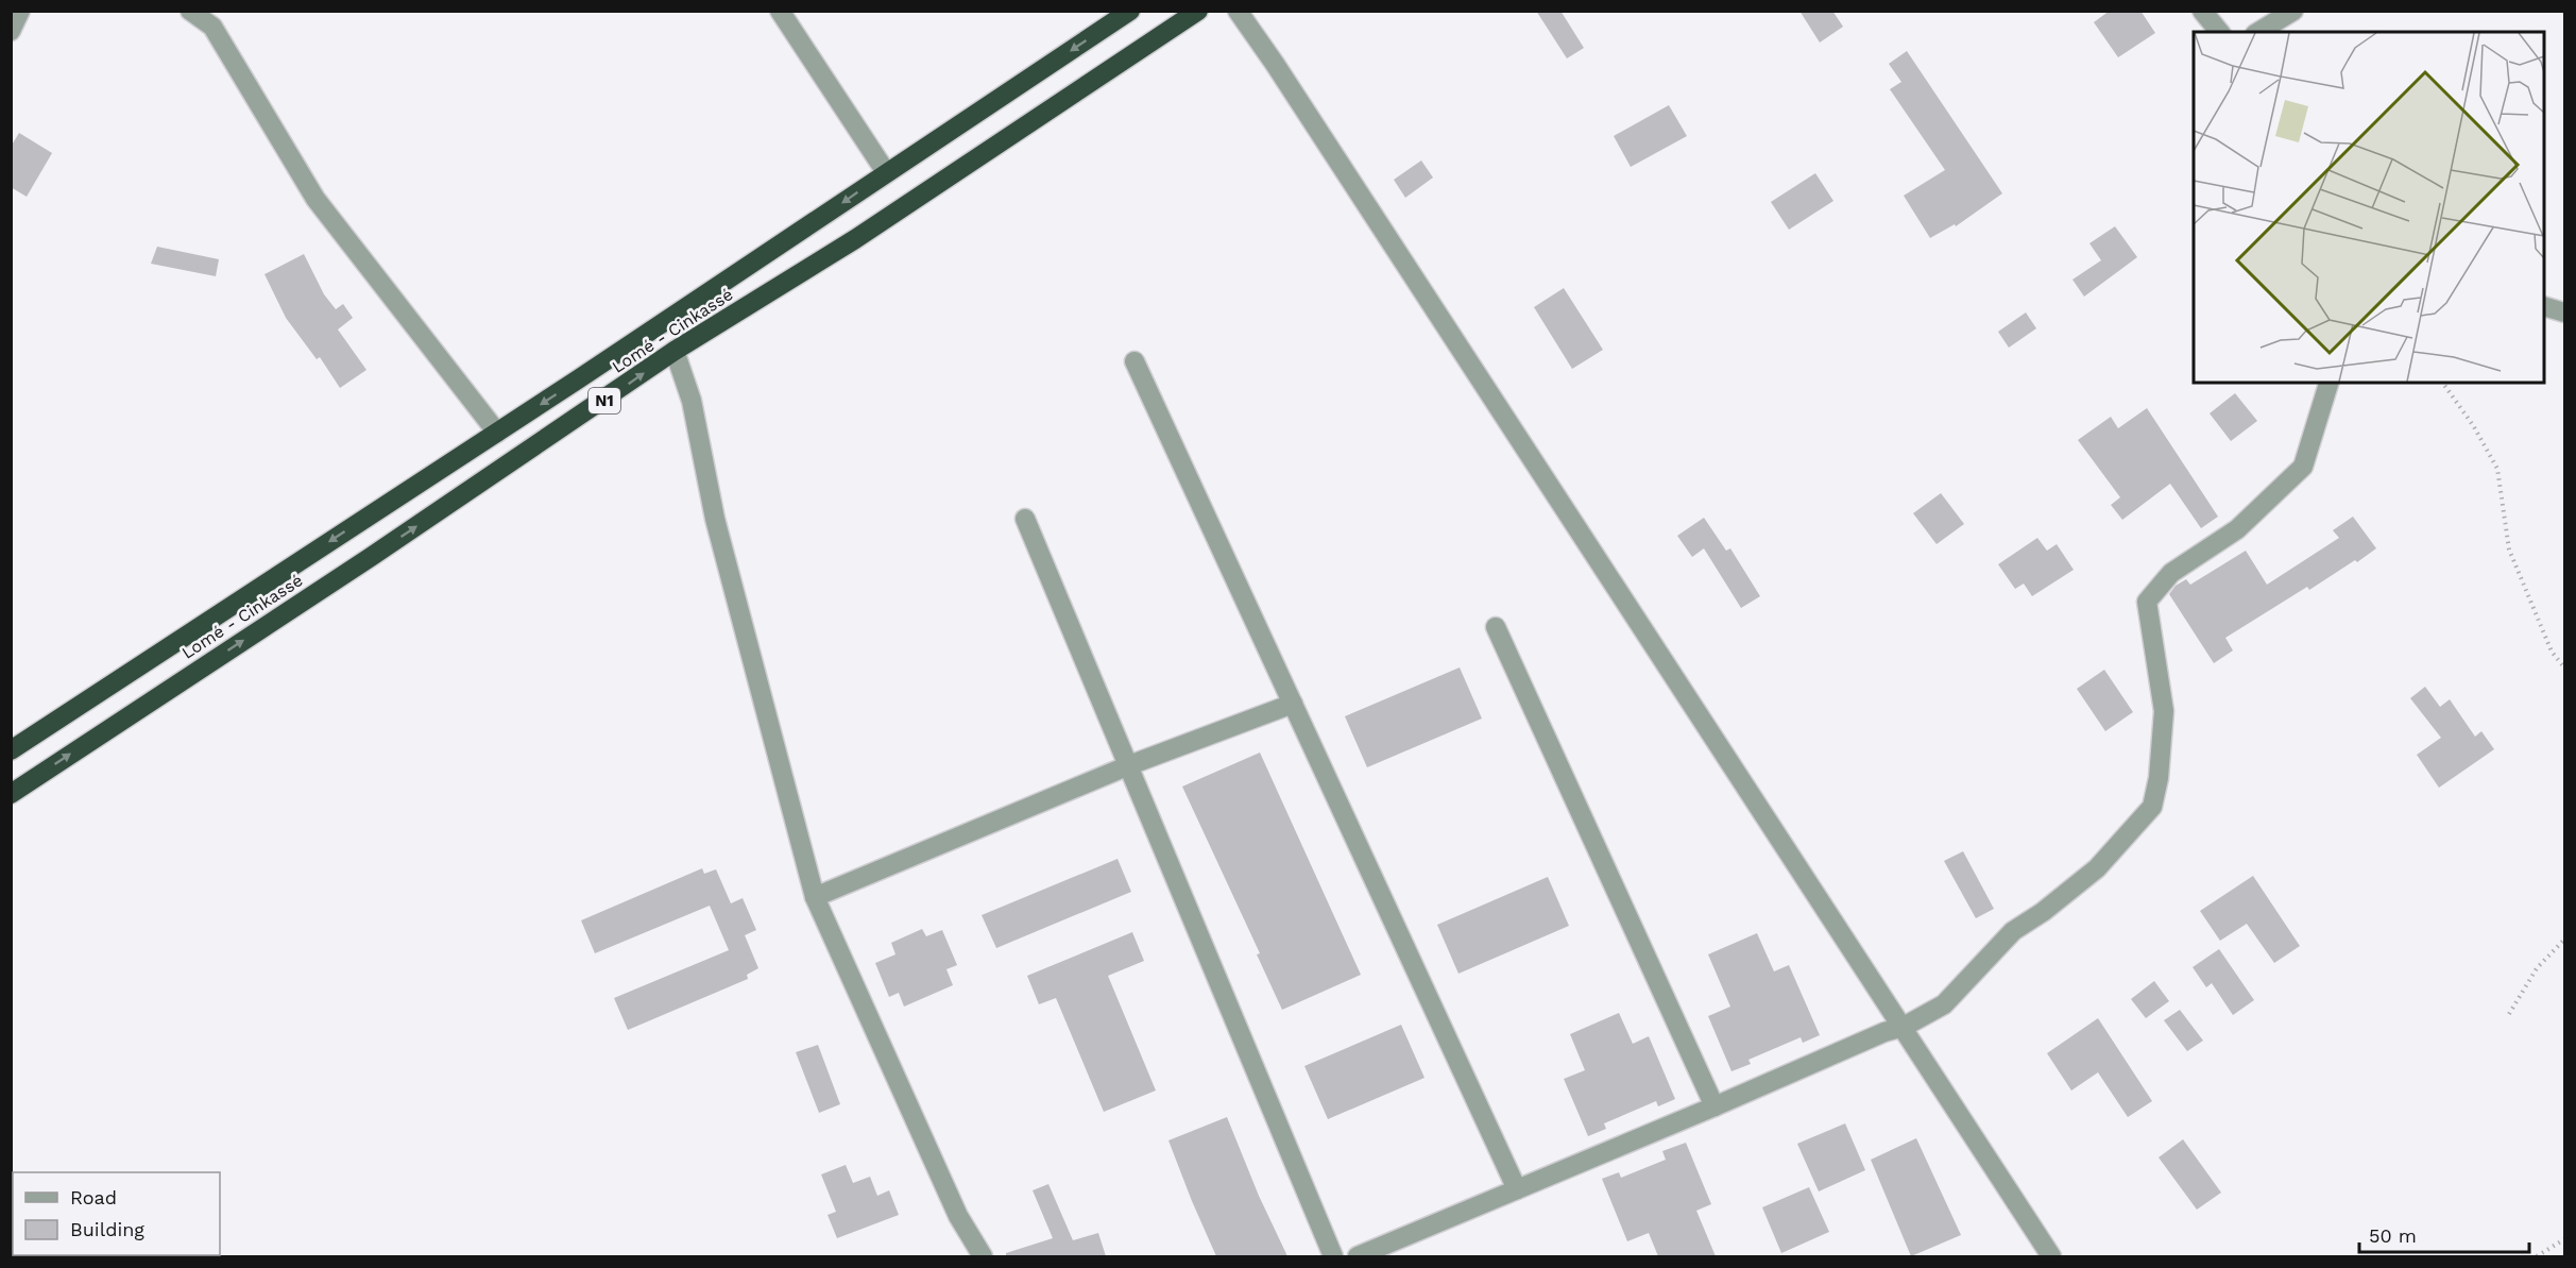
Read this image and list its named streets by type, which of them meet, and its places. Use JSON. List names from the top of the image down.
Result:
{
  "streets": {
    "highway": ["Lomé - Cinkassé", "N1"]
  },
  "legend": ["Road", "Building"],
  "scale_bar": "50 m"
}
